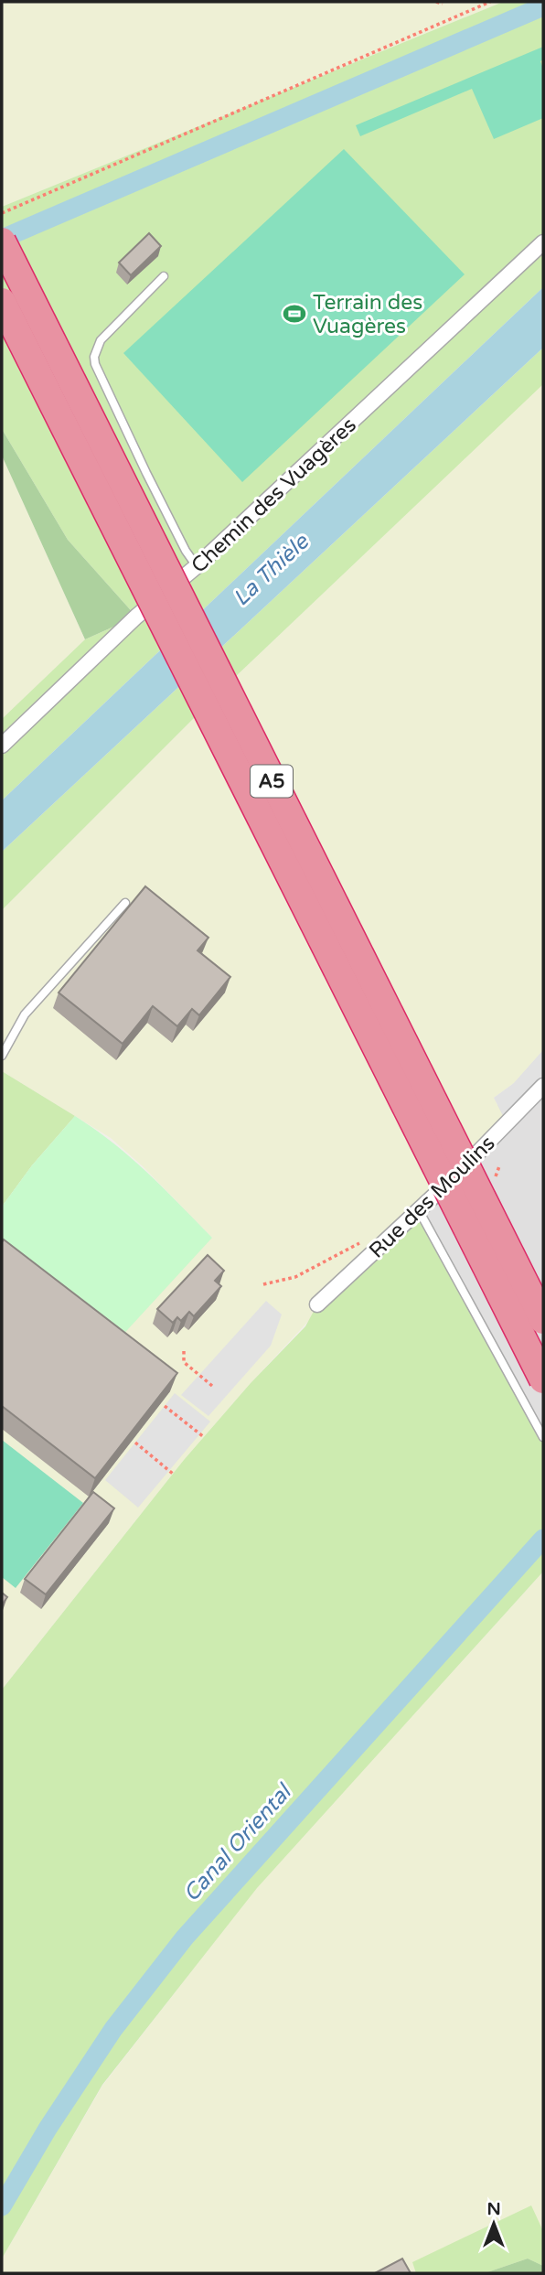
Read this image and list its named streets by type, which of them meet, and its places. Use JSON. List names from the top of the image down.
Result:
{
  "streets": {
    "highway": ["A5"],
    "street": ["Chemin des Vuagères", "Rue des Moulins"]
  },
  "water": ["La Thièle", "Canal Oriental"],
  "places": {
    "sports": ["Terrain des Vuagères"]
  },
  "north": "top"
}
